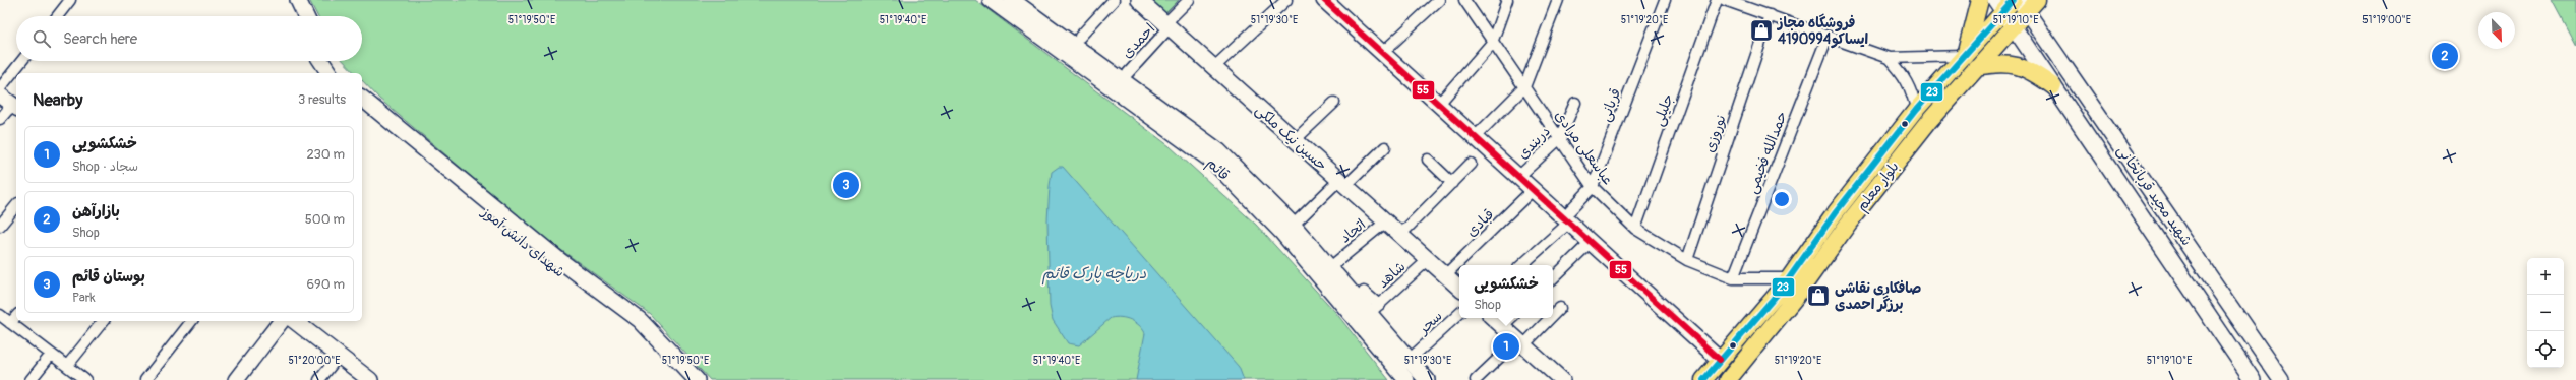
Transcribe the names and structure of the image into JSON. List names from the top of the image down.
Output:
{
  "streets": {
    "main road": [
      "حسین نیک ملکی",
      "قائم",
      "بلوار معلم",
      "شهید مجید قربانخانی",
      "شهدای دانش آموز"
    ],
    "street": [
      "احمدی",
      "قربانی",
      "جلیلی",
      "نوروزی",
      "دربندی",
      "عباسعلی مرادی",
      "حمدالله فخیمی",
      "قبادی",
      "اتحاد",
      "شاهد",
      "سحر"
    ]
  },
  "crossings": [
    ["احمدی", "حسین نیک ملکی"],
    ["قربانی", "عباسعلی مرادی"],
    ["جلیلی", "عباسعلی مرادی"],
    ["نوروزی", "عباسعلی مرادی"],
    ["حسین نیک ملکی", "قبادی"],
    ["حسین نیک ملکی", "اتحاد"],
    ["حسین نیک ملکی", "شاهد"],
    ["دربندی", "عباسعلی مرادی"],
    ["عباسعلی مرادی", "حمدالله فخیمی"],
    ["عباسعلی مرادی", "بلوار معلم"],
    ["بلوار معلم", "شهید مجید قربانخانی"]
  ],
  "water": ["دریاچه پارک قائم"],
  "places": {
    "shop": ["فروشگاه مجاز ایساکو4190994", "صافکاری نقاشی برزگر احمدی"]
  },
  "lines": ["transit line 23", "transit line 55"],
  "north": "bottom right",
  "page": {
    "search": "Search here",
    "pins": ["2", "3", "1"],
    "heading": ["Nearby", "3 results"],
    "list": [
      {
        "mark": "1",
        "name": "خشکشویی",
        "note": "Shop · سجاد",
        "value": "230 m"
      },
      {
        "mark": "2",
        "name": "بازارآهن",
        "note": "Shop",
        "value": "500 m"
      },
      {
        "mark": "3",
        "name": "بوستان قائم",
        "note": "Park",
        "value": "690 m"
      }
    ],
    "map_buttons": ["+", "−"],
    "popup": ["خشکشویی", "Shop"]
  },
  "coordinates": [
    "51°19'40\"E",
    "51°19'50\"E",
    "51°19'30\"E",
    "51°19'20\"E",
    "51°19'10\"E",
    "51°19'00\"E",
    "51°20'00\"E"
  ]
}
